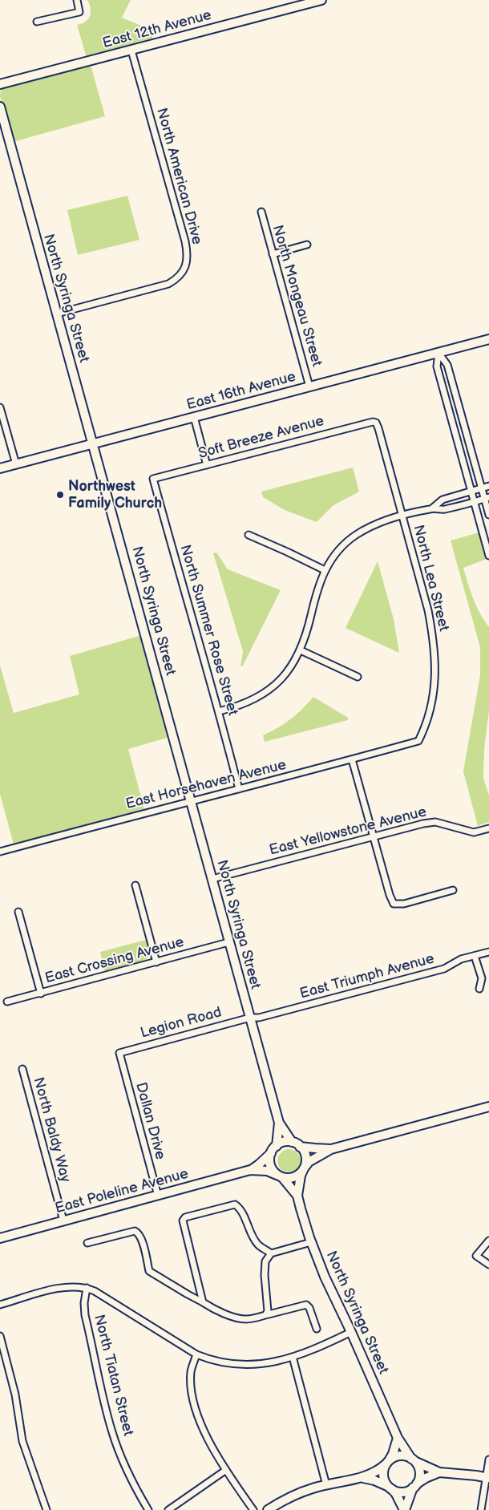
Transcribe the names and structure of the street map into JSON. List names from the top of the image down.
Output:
{
  "streets": {
    "street": [
      "East 12th Avenue",
      "North American Drive",
      "North Mongeau Street",
      "North Syringa Street",
      "East 16th Avenue",
      "Soft Breeze Avenue",
      "North Lea Street",
      "North Summer Rose Street",
      "East Horsehaven Avenue",
      "East Yellowstone Avenue",
      "East Crossing Avenue",
      "East Triumph Avenue",
      "Legion Road",
      "Dallan Drive",
      "North Baldy Way",
      "East Poleline Avenue",
      "North Tiatan Street"
    ]
  },
  "crossings": [
    ["East 12th Avenue", "North American Drive"],
    ["North American Drive", "North Syringa Street"],
    ["North Mongeau Street", "East 16th Avenue"],
    ["North Syringa Street", "East 16th Avenue"],
    ["North Syringa Street", "East Horsehaven Avenue"],
    ["North Syringa Street", "East Yellowstone Avenue"],
    ["North Syringa Street", "East Crossing Avenue"],
    ["North Syringa Street", "East Triumph Avenue"],
    ["North Syringa Street", "Legion Road"],
    ["North Syringa Street", "East Poleline Avenue"],
    ["Soft Breeze Avenue", "North Lea Street"],
    ["Soft Breeze Avenue", "North Summer Rose Street"],
    ["North Lea Street", "East Horsehaven Avenue"],
    ["North Summer Rose Street", "East Horsehaven Avenue"],
    ["East Triumph Avenue", "Legion Road"],
    ["Legion Road", "Dallan Drive"],
    ["Dallan Drive", "East Poleline Avenue"],
    ["North Baldy Way", "East Poleline Avenue"]
  ],
  "places": ["Northwest Family Church"]
}
